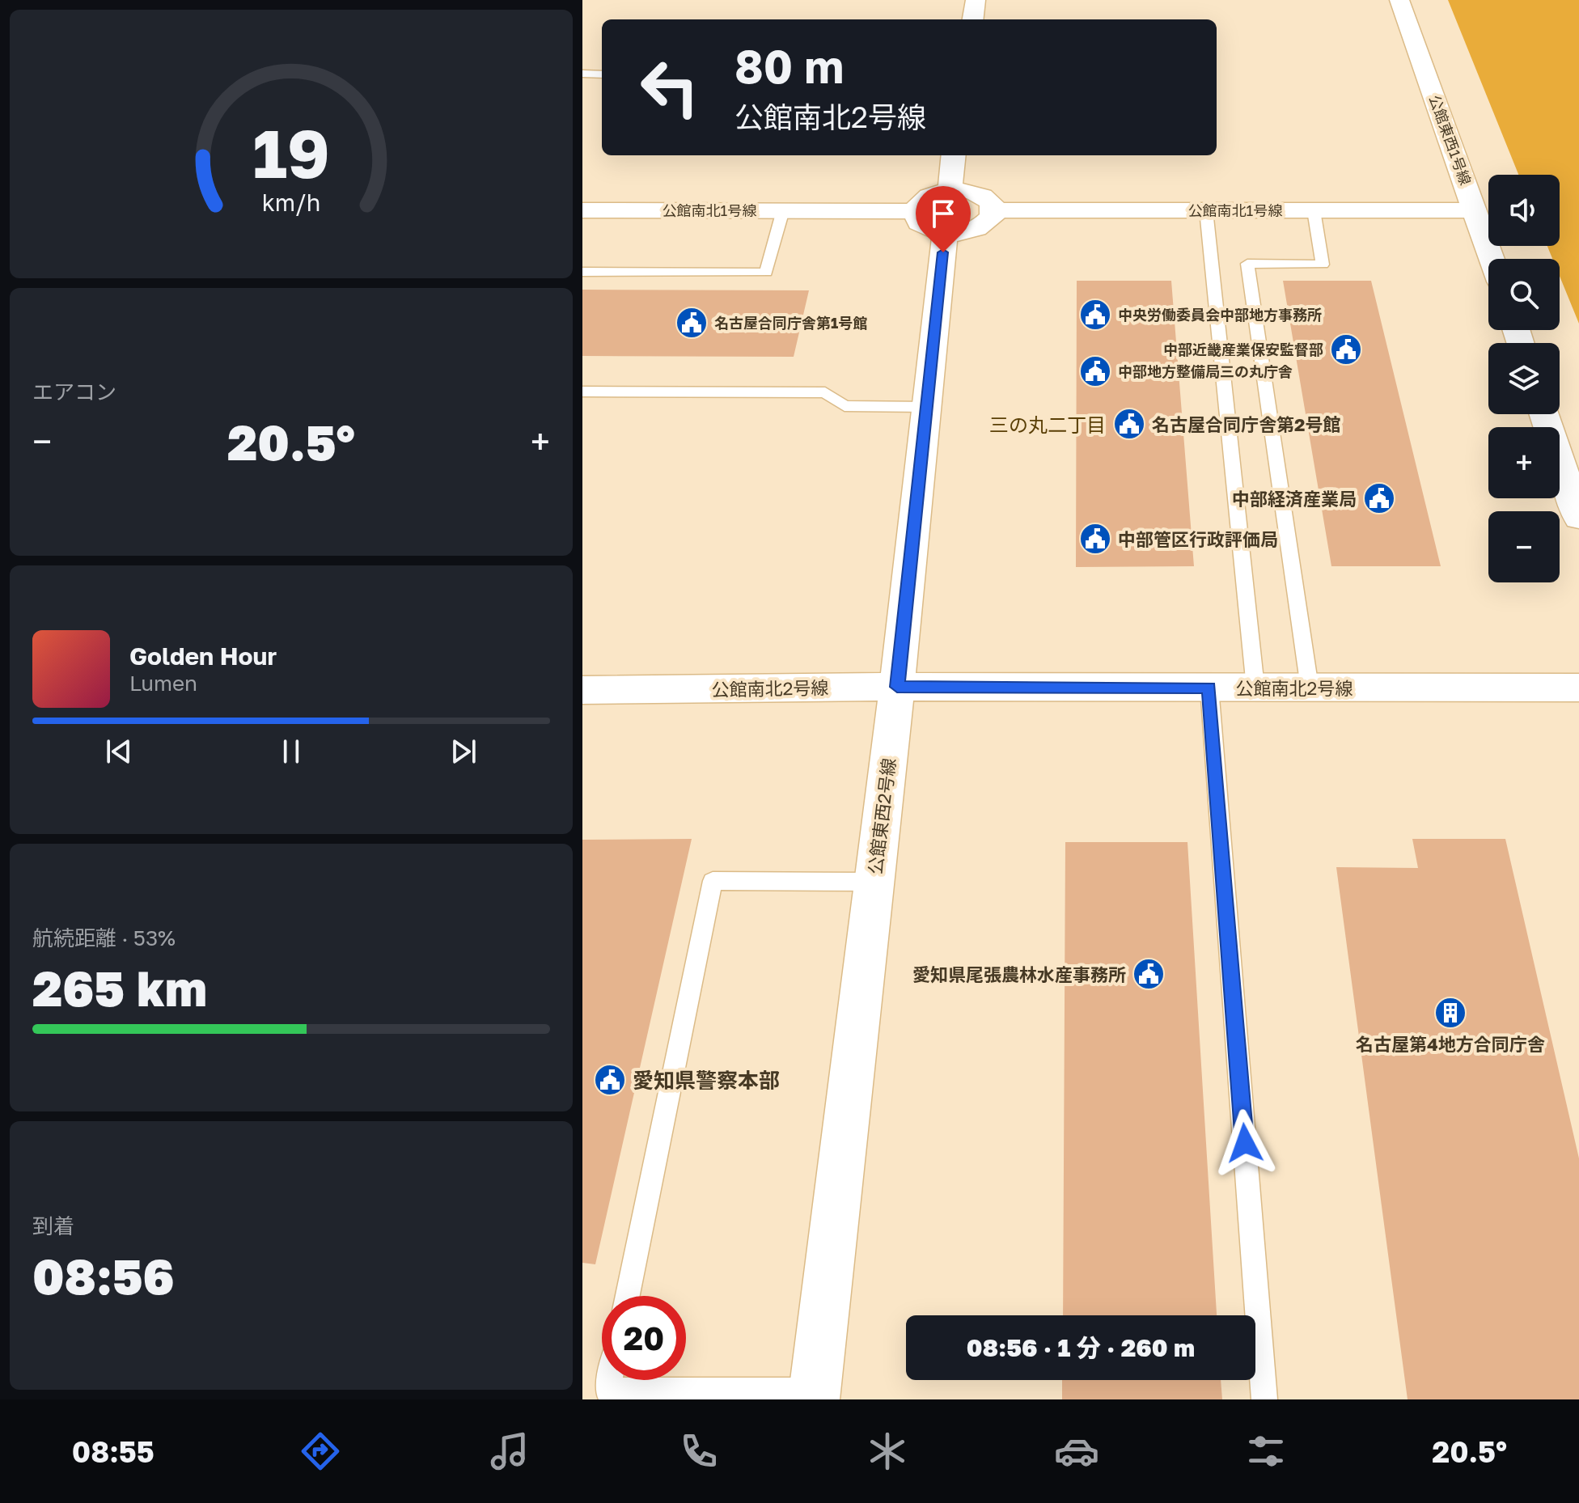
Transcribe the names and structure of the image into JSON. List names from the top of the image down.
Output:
{
  "streets": {
    "street": [
      "公館東西1号線",
      "公館南北1号線",
      "公館南北2号線",
      "公館東西2号線"
    ]
  },
  "crossings": [
    ["公館東西1号線", "公館南北1号線"],
    ["公館南北2号線", "公館東西2号線"]
  ],
  "districts": ["三の丸二丁目"],
  "places": {
    "public building": [
      "中央労働委員会中部地方事務所",
      "名古屋合同庁舎第1号館",
      "中部近畿産業保安監督部",
      "中部地方整備局三の丸庁舎",
      "名古屋合同庁舎第2号館",
      "中部経済産業局",
      "中部管区行政評価局",
      "愛知県尾張農林水産事務所",
      "愛知県警察本部"
    ],
    "building": ["名古屋第4地方合同庁舎"]
  },
  "page": {
    "turn": ["80 m", "公館南北2号線"],
    "map_buttons": ["+", "−"],
    "tile": [
      "エアコン",
      ["航続距離 · 53%", "265 km"],
      ["到着", "08:56"]
    ],
    "heat": ["−", "20.5°", "+"],
    "song": ["Golden Hour", "Lumen"],
    "limit": "20",
    "trip": "08:56 · 1 分 · 260 m",
    "tabs": ["08:55", "20.5°"],
    "gauge": ["19", "km/h"]
  }
}
